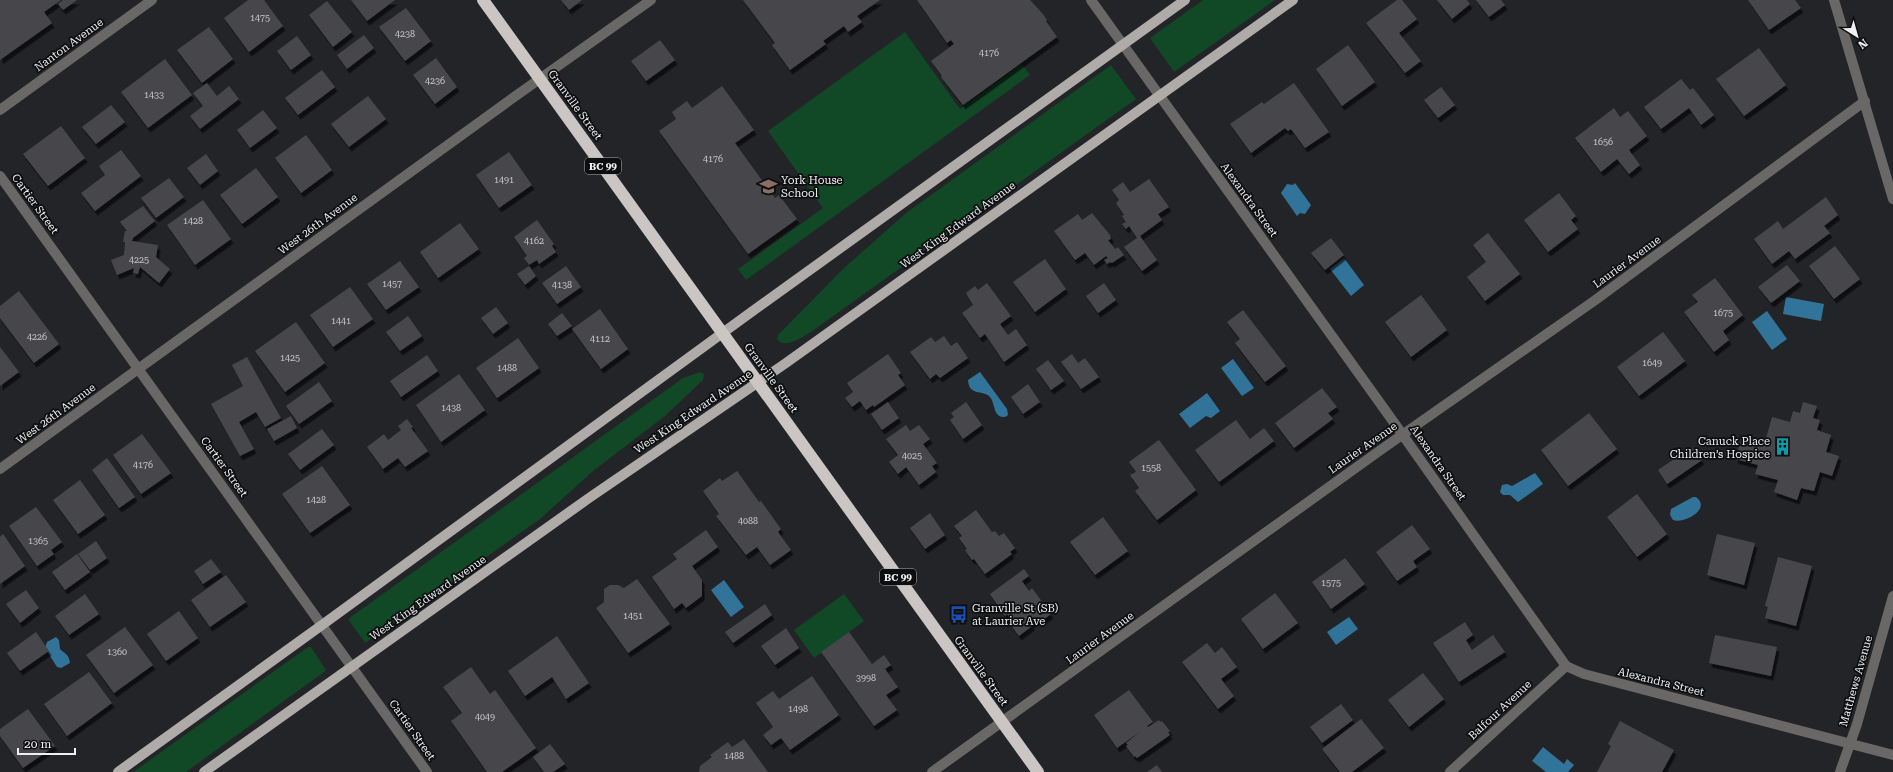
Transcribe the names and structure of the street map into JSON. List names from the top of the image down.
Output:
{
  "streets": {
    "highway": ["Granville Street", "BC 99"],
    "main road": ["West King Edward Avenue"],
    "street": [
      "Nanton Avenue",
      "Alexandra Street",
      "Cartier Street",
      "West 26th Avenue",
      "Laurier Avenue",
      "Matthews Avenue",
      "Balfour Avenue"
    ]
  },
  "crossings": [
    ["Granville Street", "West 26th Avenue"],
    ["Granville Street", "West King Edward Avenue"],
    ["Granville Street", "Laurier Avenue"],
    ["Alexandra Street", "West King Edward Avenue"],
    ["Alexandra Street", "Laurier Avenue"],
    ["Alexandra Street", "Matthews Avenue"],
    ["Alexandra Street", "Balfour Avenue"],
    ["Cartier Street", "West 26th Avenue"],
    ["Cartier Street", "West King Edward Avenue"]
  ],
  "places": {
    "school or university": ["York House School"],
    "building": ["Canuck Place Children’s Hospice"],
    "bus stop": ["Granville St (SB) at Laurier Ave"]
  },
  "house_numbers": [
    "1475",
    "4238",
    "4176",
    "4236",
    "1433",
    "1656",
    "4176",
    "1491",
    "1428",
    "4162",
    "4225",
    "1457",
    "4138",
    "1675",
    "1441",
    "4226",
    "4112",
    "1425",
    "1649",
    "1488",
    "1438",
    "4025",
    "4176",
    "1558",
    "1428",
    "4088",
    "1365",
    "1575",
    "1451",
    "1360",
    "3998",
    "1498",
    "4049",
    "1488"
  ],
  "scale_bar": "20 m",
  "north": "bottom right"
}
